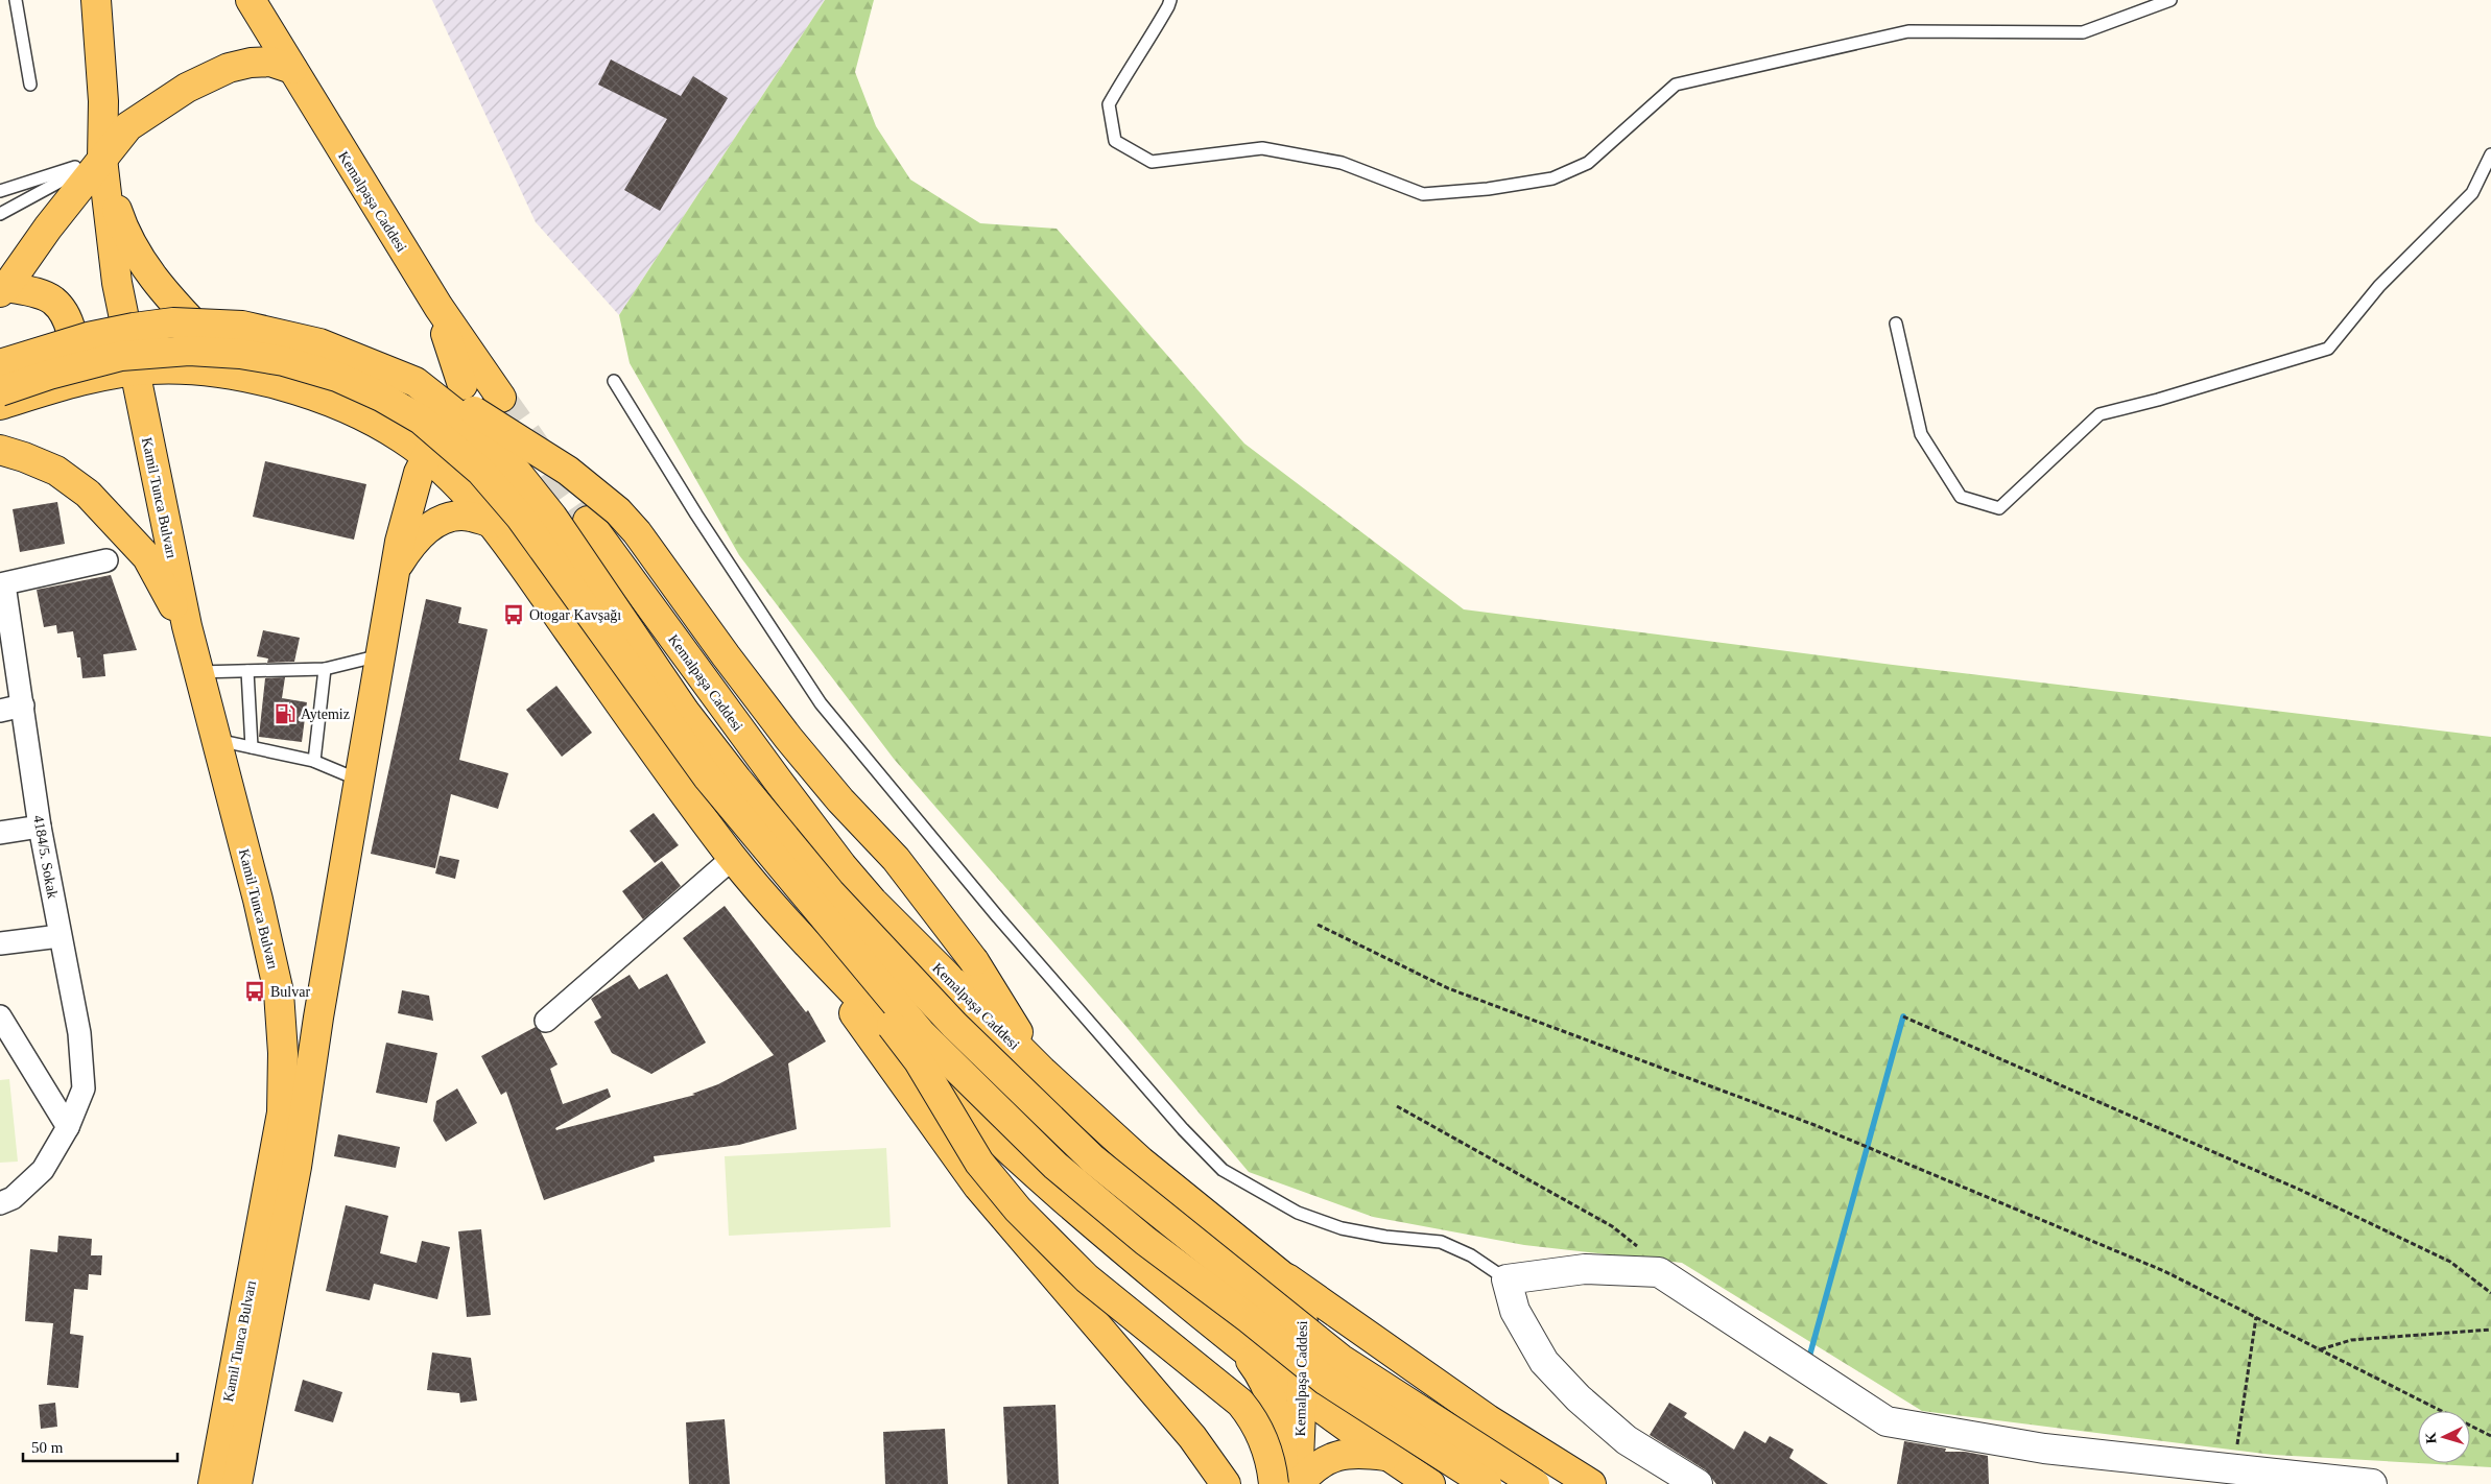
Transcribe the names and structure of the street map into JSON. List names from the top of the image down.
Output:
{
  "streets": {
    "main road": ["Kemalpaşa Caddesi", "Kamil Tunca Bulvarı"],
    "street": ["4184/5. Sokak"]
  },
  "places": {
    "bus stop": ["Otogar Kavşağı", "Bulvar"],
    "fuel station": ["Aytemiz"]
  },
  "scale_bar": "50 m",
  "north": "left"
}
